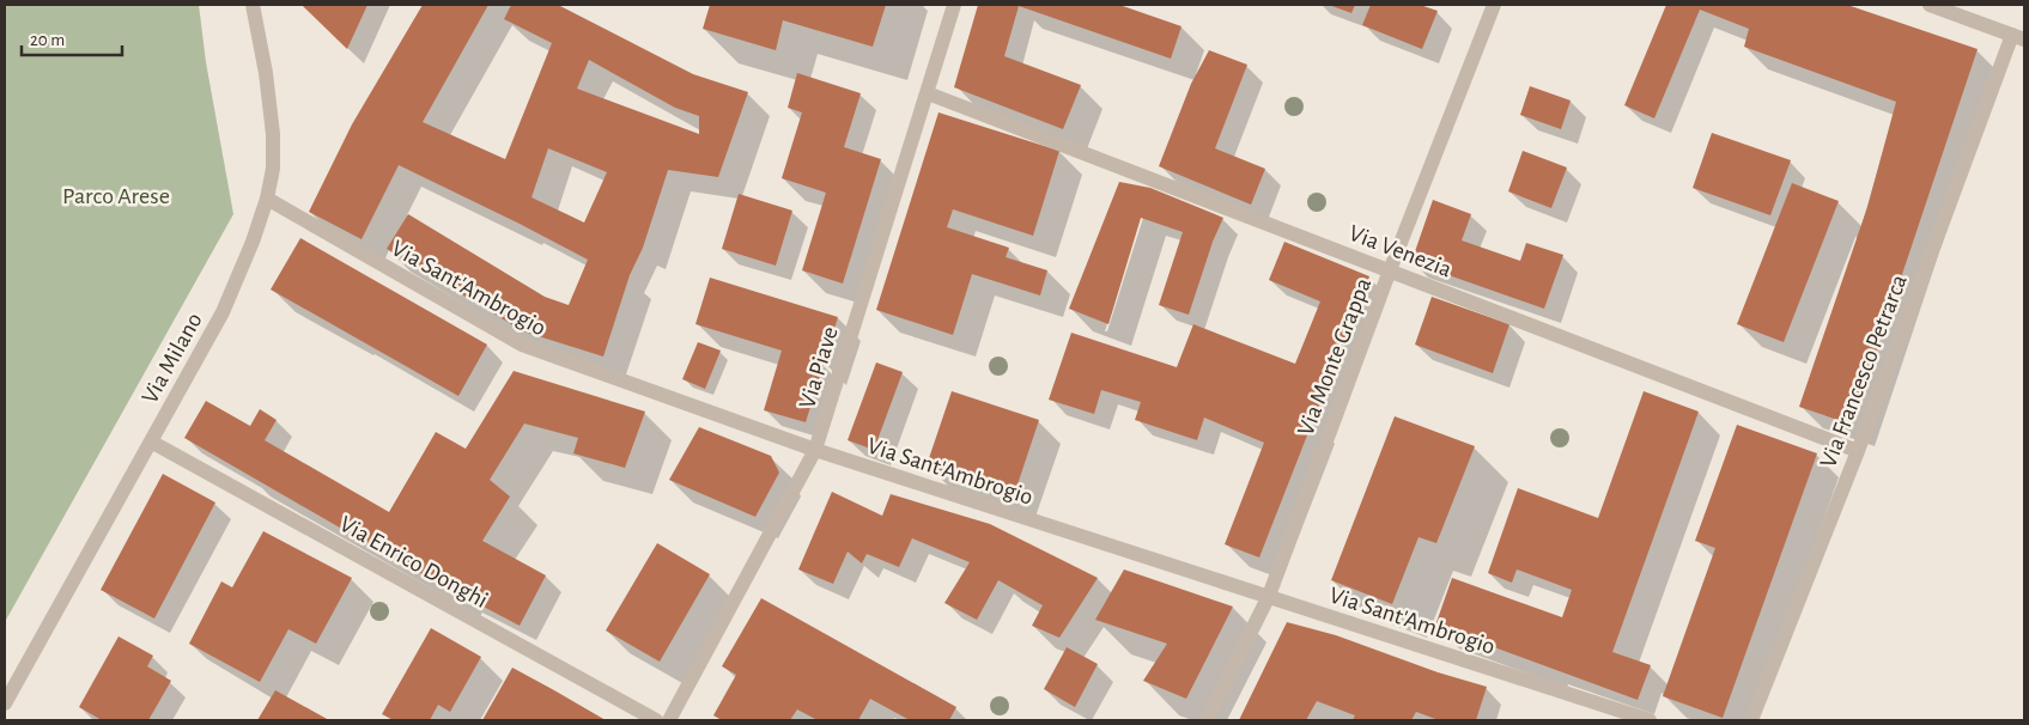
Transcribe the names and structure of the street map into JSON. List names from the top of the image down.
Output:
{
  "streets": {
    "street": [
      "Via Venezia",
      "Via Sant'Ambrogio",
      "Via Monte Grappa",
      "Via Milano",
      "Via Piave",
      "Via Francesco Petrarca",
      "Via Enrico Donghi"
    ]
  },
  "crossings": [
    ["Via Venezia", "Via Monte Grappa"],
    ["Via Venezia", "Via Piave"],
    ["Via Venezia", "Via Francesco Petrarca"],
    ["Via Sant'Ambrogio", "Via Monte Grappa"],
    ["Via Sant'Ambrogio", "Via Milano"],
    ["Via Sant'Ambrogio", "Via Piave"],
    ["Via Milano", "Via Enrico Donghi"]
  ],
  "parks": ["Parco Arese"],
  "scale_bar": "20 m"
}
